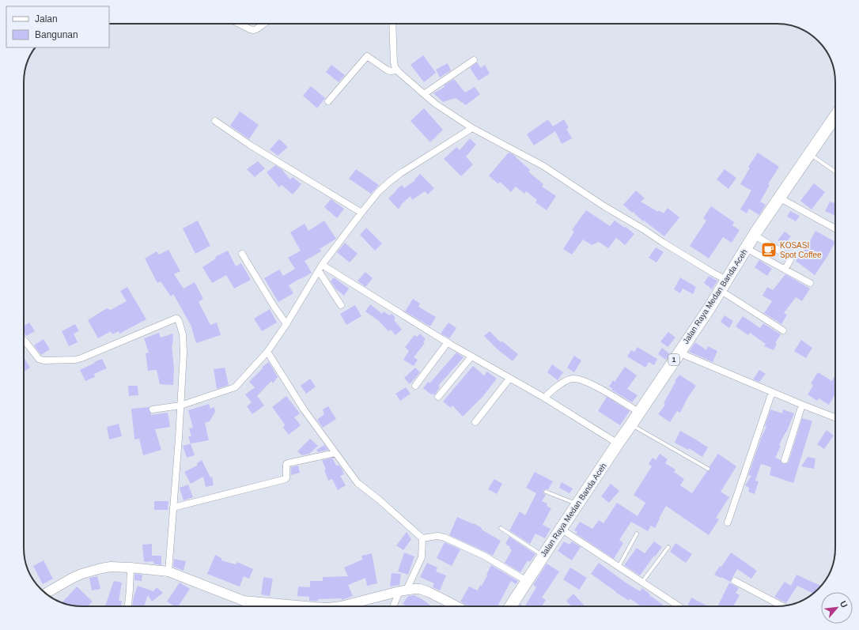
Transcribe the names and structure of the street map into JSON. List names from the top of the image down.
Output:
{
  "streets": {
    "highway": ["Jalan Raya Medan Banda Aceh", "1"]
  },
  "places": {
    "cafe": ["KOSASI Spot Coffee"]
  },
  "legend": ["Jalan", "Bangunan"],
  "north": "top right"
}
